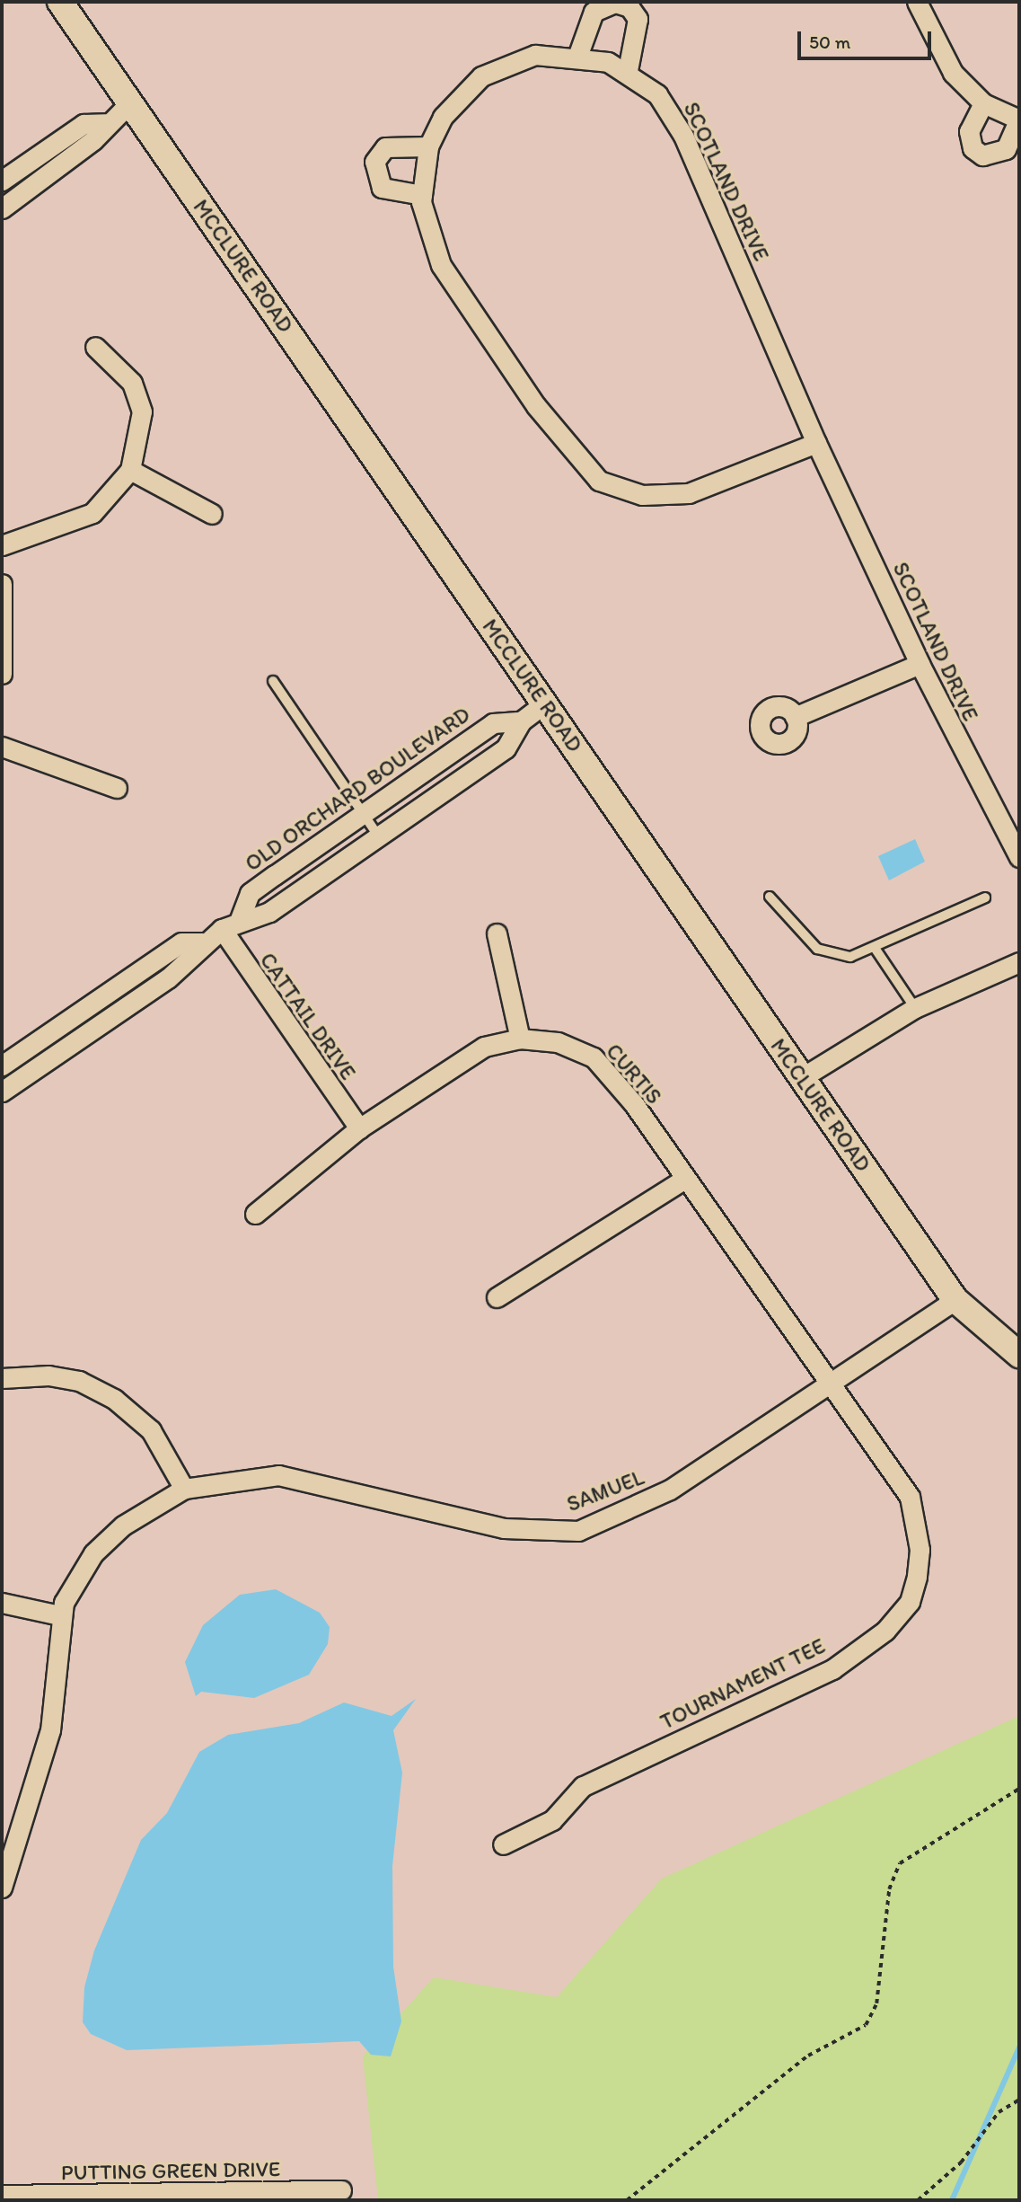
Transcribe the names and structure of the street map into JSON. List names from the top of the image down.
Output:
{
  "streets": {
    "street": [
      "SCOTLAND DRIVE",
      "MCCLURE ROAD",
      "OLD ORCHARD BOULEVARD",
      "CATTAIL DRIVE",
      "CURTIS",
      "SAMUEL",
      "TOURNAMENT TEE",
      "PUTTING GREEN DRIVE"
    ]
  },
  "crossings": [
    ["MCCLURE ROAD", "OLD ORCHARD BOULEVARD"],
    ["MCCLURE ROAD", "SAMUEL"],
    ["OLD ORCHARD BOULEVARD", "CATTAIL DRIVE"],
    ["CATTAIL DRIVE", "CURTIS"],
    ["CURTIS", "SAMUEL"],
    ["CURTIS", "TOURNAMENT TEE"],
    ["SAMUEL", "TOURNAMENT TEE"]
  ],
  "scale_bar": "50 m"
}
